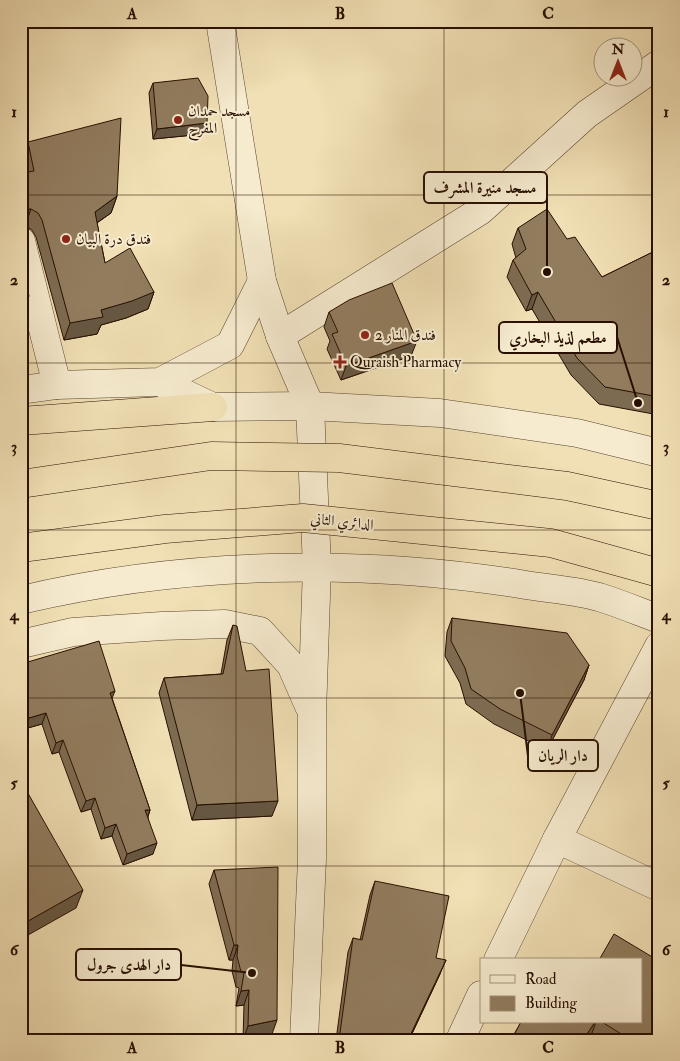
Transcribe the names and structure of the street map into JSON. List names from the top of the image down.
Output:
{
  "streets": {
    "highway": ["الدائري الثاني"]
  },
  "places": {
    "other": [
      "مسجد حمدان المفرح",
      "فندق درة البيان",
      "مسجد منيرة المشرف",
      "فندق المنار 2",
      "مطعم لذيذ البخاري",
      "دار الريان",
      "دار الهدى جرول"
    ],
    "health": ["Quraish Pharmacy"]
  },
  "legend": ["Road", "Building"],
  "north": "top",
  "grid": {
    "columns": ["A", "B", "C"],
    "rows": [
      "1",
      "2",
      "3",
      "4",
      "5",
      "6"
    ]
  }
}
